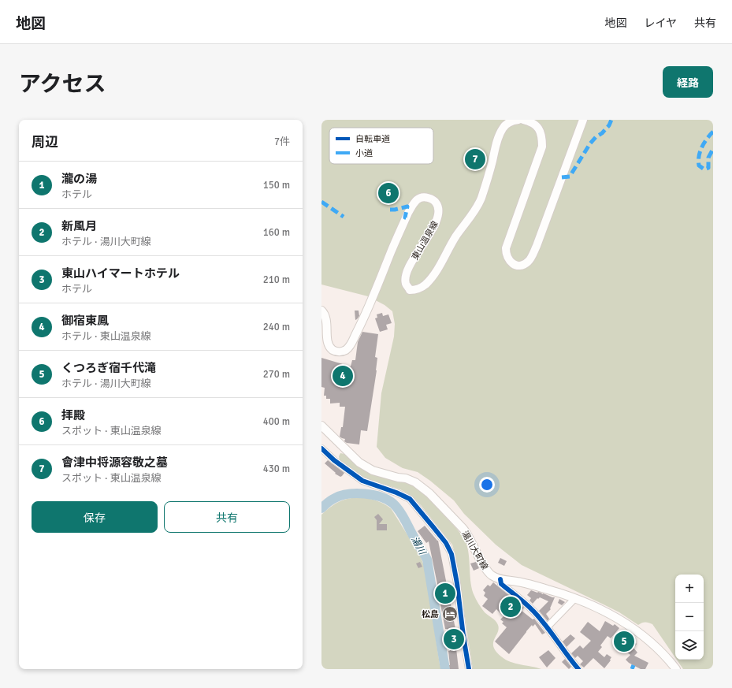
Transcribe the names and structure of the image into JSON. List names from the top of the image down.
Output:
{
  "streets": {
    "main road": ["東山温泉線", "湯川大町線"]
  },
  "water": ["湯川"],
  "places": {
    "hotel": ["松島"]
  },
  "legend": ["自転車道", "小道"],
  "page": {
    "header": "地図",
    "nav": ["地図", "レイヤ", "共有"],
    "title": "アクセス",
    "buttons": [
      "経路",
      ["保存", "共有"]
    ],
    "heading": ["周辺", "7件"],
    "pins": [
      "7",
      "6",
      "4",
      "1",
      "2",
      "3",
      "5"
    ],
    "list": [
      {
        "mark": "1",
        "name": "瀧の湯",
        "note": "ホテル",
        "value": "150 m"
      },
      {
        "mark": "2",
        "name": "新風月",
        "note": "ホテル · 湯川大町線",
        "value": "160 m"
      },
      {
        "mark": "3",
        "name": "東山ハイマートホテル",
        "note": "ホテル",
        "value": "210 m"
      },
      {
        "mark": "4",
        "name": "御宿東鳳",
        "note": "ホテル · 東山温泉線",
        "value": "240 m"
      },
      {
        "mark": "5",
        "name": "くつろぎ宿千代滝",
        "note": "ホテル · 湯川大町線",
        "value": "270 m"
      },
      {
        "mark": "6",
        "name": "拝殿",
        "note": "スポット · 東山温泉線",
        "value": "400 m"
      },
      {
        "mark": "7",
        "name": "會津中将源容敬之墓",
        "note": "スポット · 東山温泉線",
        "value": "430 m"
      }
    ],
    "map_buttons": ["+", "−"]
  }
}
